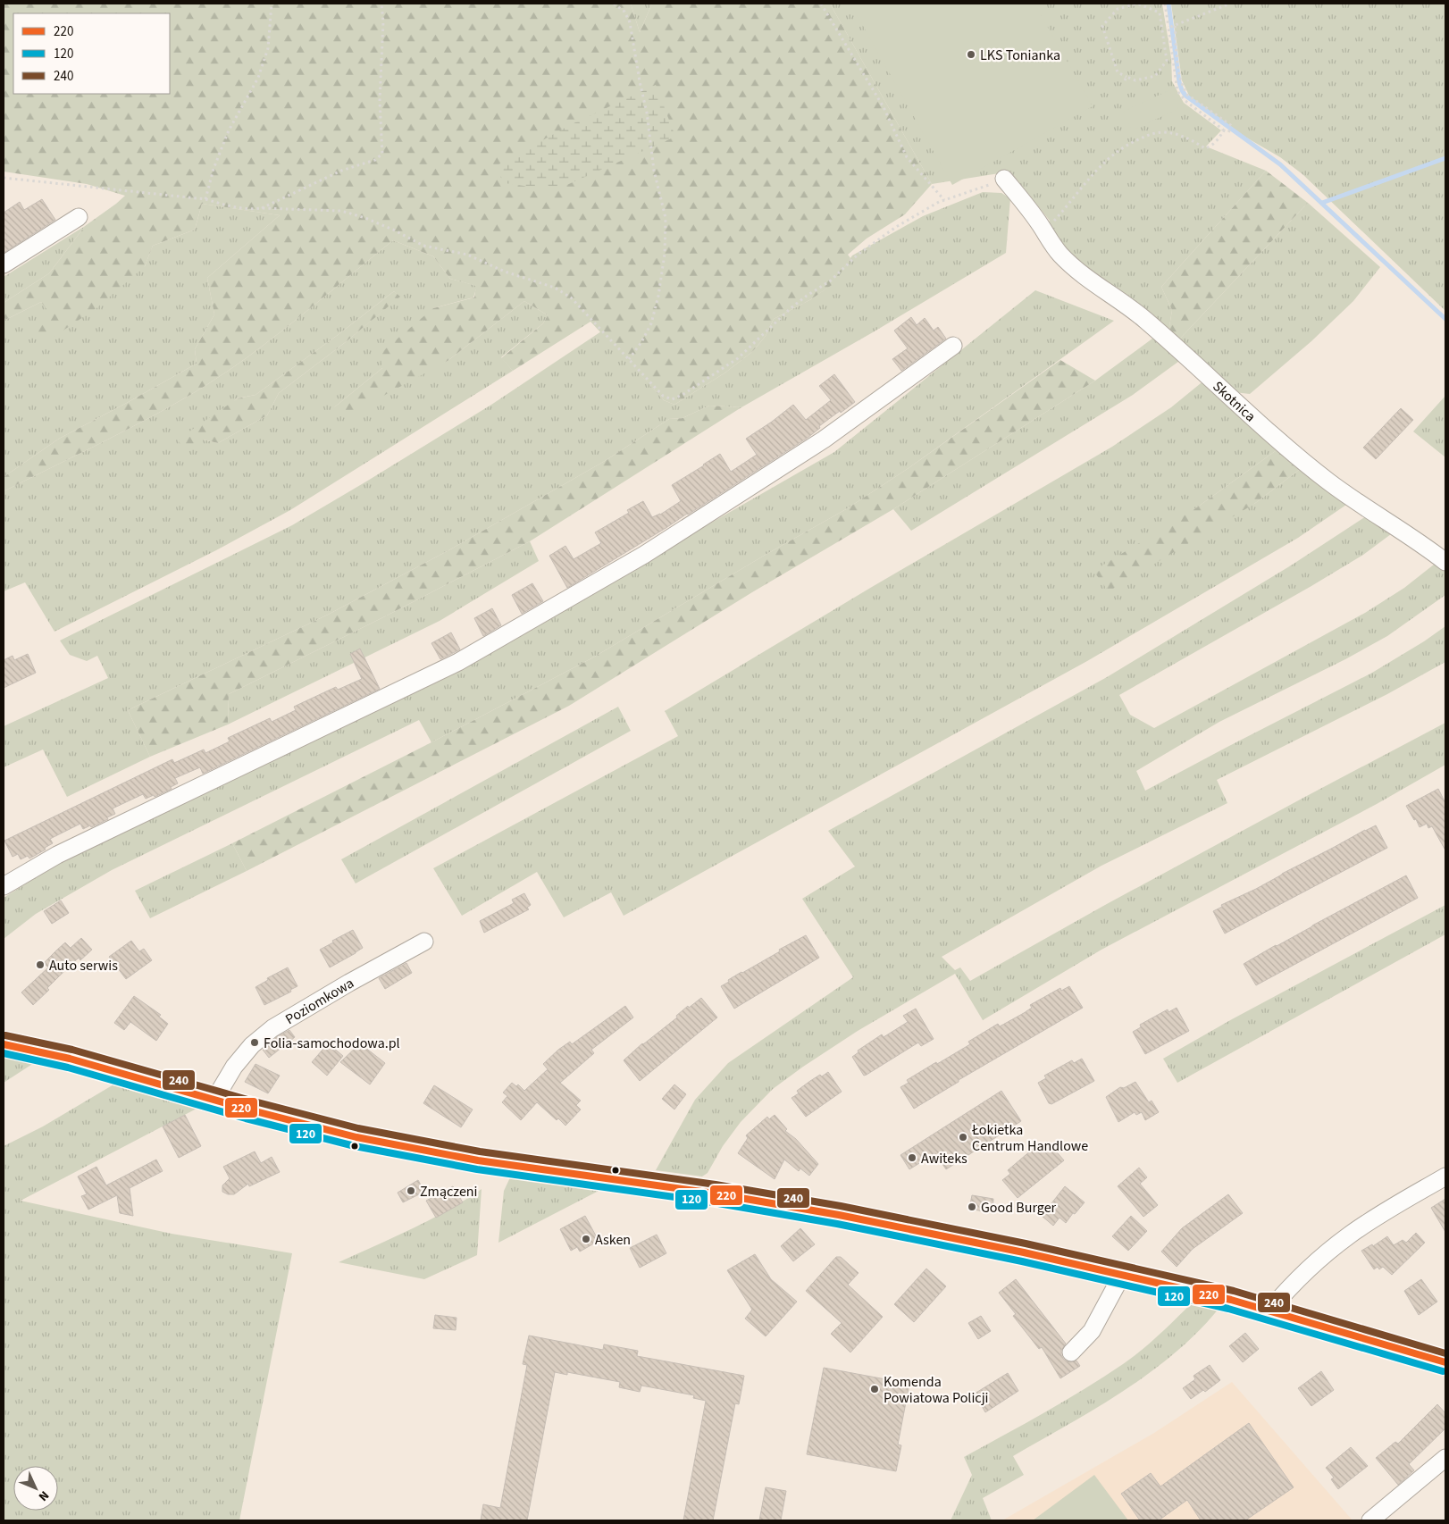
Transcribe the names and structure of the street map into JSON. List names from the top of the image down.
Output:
{
  "streets": {
    "street": ["Skotnica", "Poziomkowa"]
  },
  "places": [
    "LKS Tonianka",
    "Auto serwis",
    "Folia-samochodowa.pl",
    "Łokietka Centrum Handlowe",
    "Awiteks",
    "Zmączeni",
    "Good Burger",
    "Asken",
    "Komenda Powiatowa Policji"
  ],
  "lines": ["transit line 240", "transit line 220", "transit line 120"],
  "legend": ["220", "120", "240"],
  "north": "bottom right"
}
